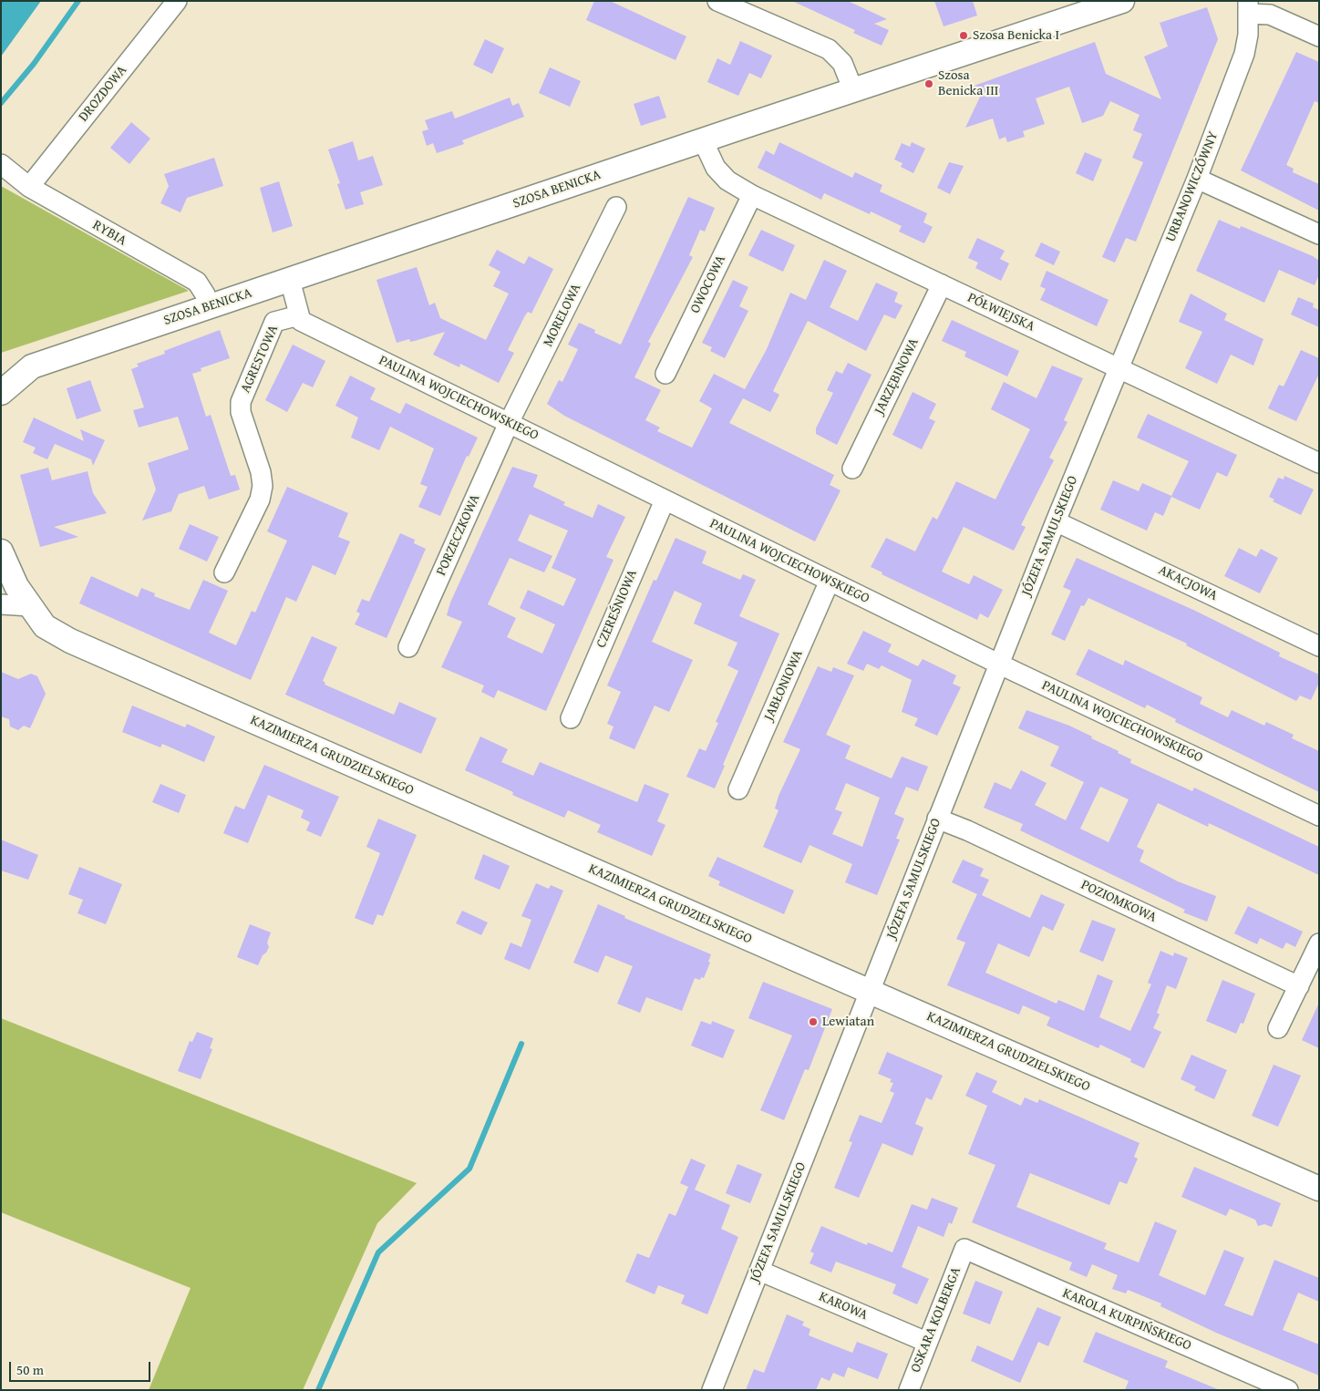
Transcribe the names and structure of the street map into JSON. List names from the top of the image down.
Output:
{
  "streets": {
    "street": [
      "DROZDOWA",
      "URBANOWICZÓWNY",
      "SZOSA BENICKA",
      "RYBIA",
      "OWOCOWA",
      "PÓŁWIEJSKA",
      "MORELOWA",
      "AGRESTOWA",
      "JARZĘBINOWA",
      "PAULINA WOJCIECHOWSKIEGO",
      "PORZECZKOWA",
      "JÓZEFA SAMULSKIEGO",
      "AKACJOWA",
      "CZEREŚNIOWA",
      "JABŁONIOWA",
      "KAZIMIERZA GRUDZIELSKIEGO",
      "POZIOMKOWA",
      "KAROWA",
      "OSKARA KOLBERGA",
      "KAROLA KURPIŃSKIEGO"
    ]
  },
  "crossings": [
    ["DROZDOWA", "RYBIA"],
    ["URBANOWICZÓWNY", "PÓŁWIEJSKA"],
    ["URBANOWICZÓWNY", "JÓZEFA SAMULSKIEGO"],
    ["SZOSA BENICKA", "RYBIA"],
    ["SZOSA BENICKA", "PÓŁWIEJSKA"],
    ["OWOCOWA", "PÓŁWIEJSKA"],
    ["PÓŁWIEJSKA", "JARZĘBINOWA"],
    ["PÓŁWIEJSKA", "JÓZEFA SAMULSKIEGO"],
    ["MORELOWA", "PAULINA WOJCIECHOWSKIEGO"],
    ["MORELOWA", "PORZECZKOWA"],
    ["AGRESTOWA", "PAULINA WOJCIECHOWSKIEGO"],
    ["PAULINA WOJCIECHOWSKIEGO", "PORZECZKOWA"],
    ["PAULINA WOJCIECHOWSKIEGO", "JÓZEFA SAMULSKIEGO"],
    ["PAULINA WOJCIECHOWSKIEGO", "CZEREŚNIOWA"],
    ["PAULINA WOJCIECHOWSKIEGO", "JABŁONIOWA"],
    ["JÓZEFA SAMULSKIEGO", "AKACJOWA"],
    ["JÓZEFA SAMULSKIEGO", "KAZIMIERZA GRUDZIELSKIEGO"],
    ["JÓZEFA SAMULSKIEGO", "POZIOMKOWA"],
    ["JÓZEFA SAMULSKIEGO", "KAROWA"],
    ["KAROWA", "OSKARA KOLBERGA"],
    ["OSKARA KOLBERGA", "KAROLA KURPIŃSKIEGO"]
  ],
  "places": ["Szosa Benicka I", "Szosa Benicka III", "Lewiatan"],
  "scale_bar": "50 m"
}
